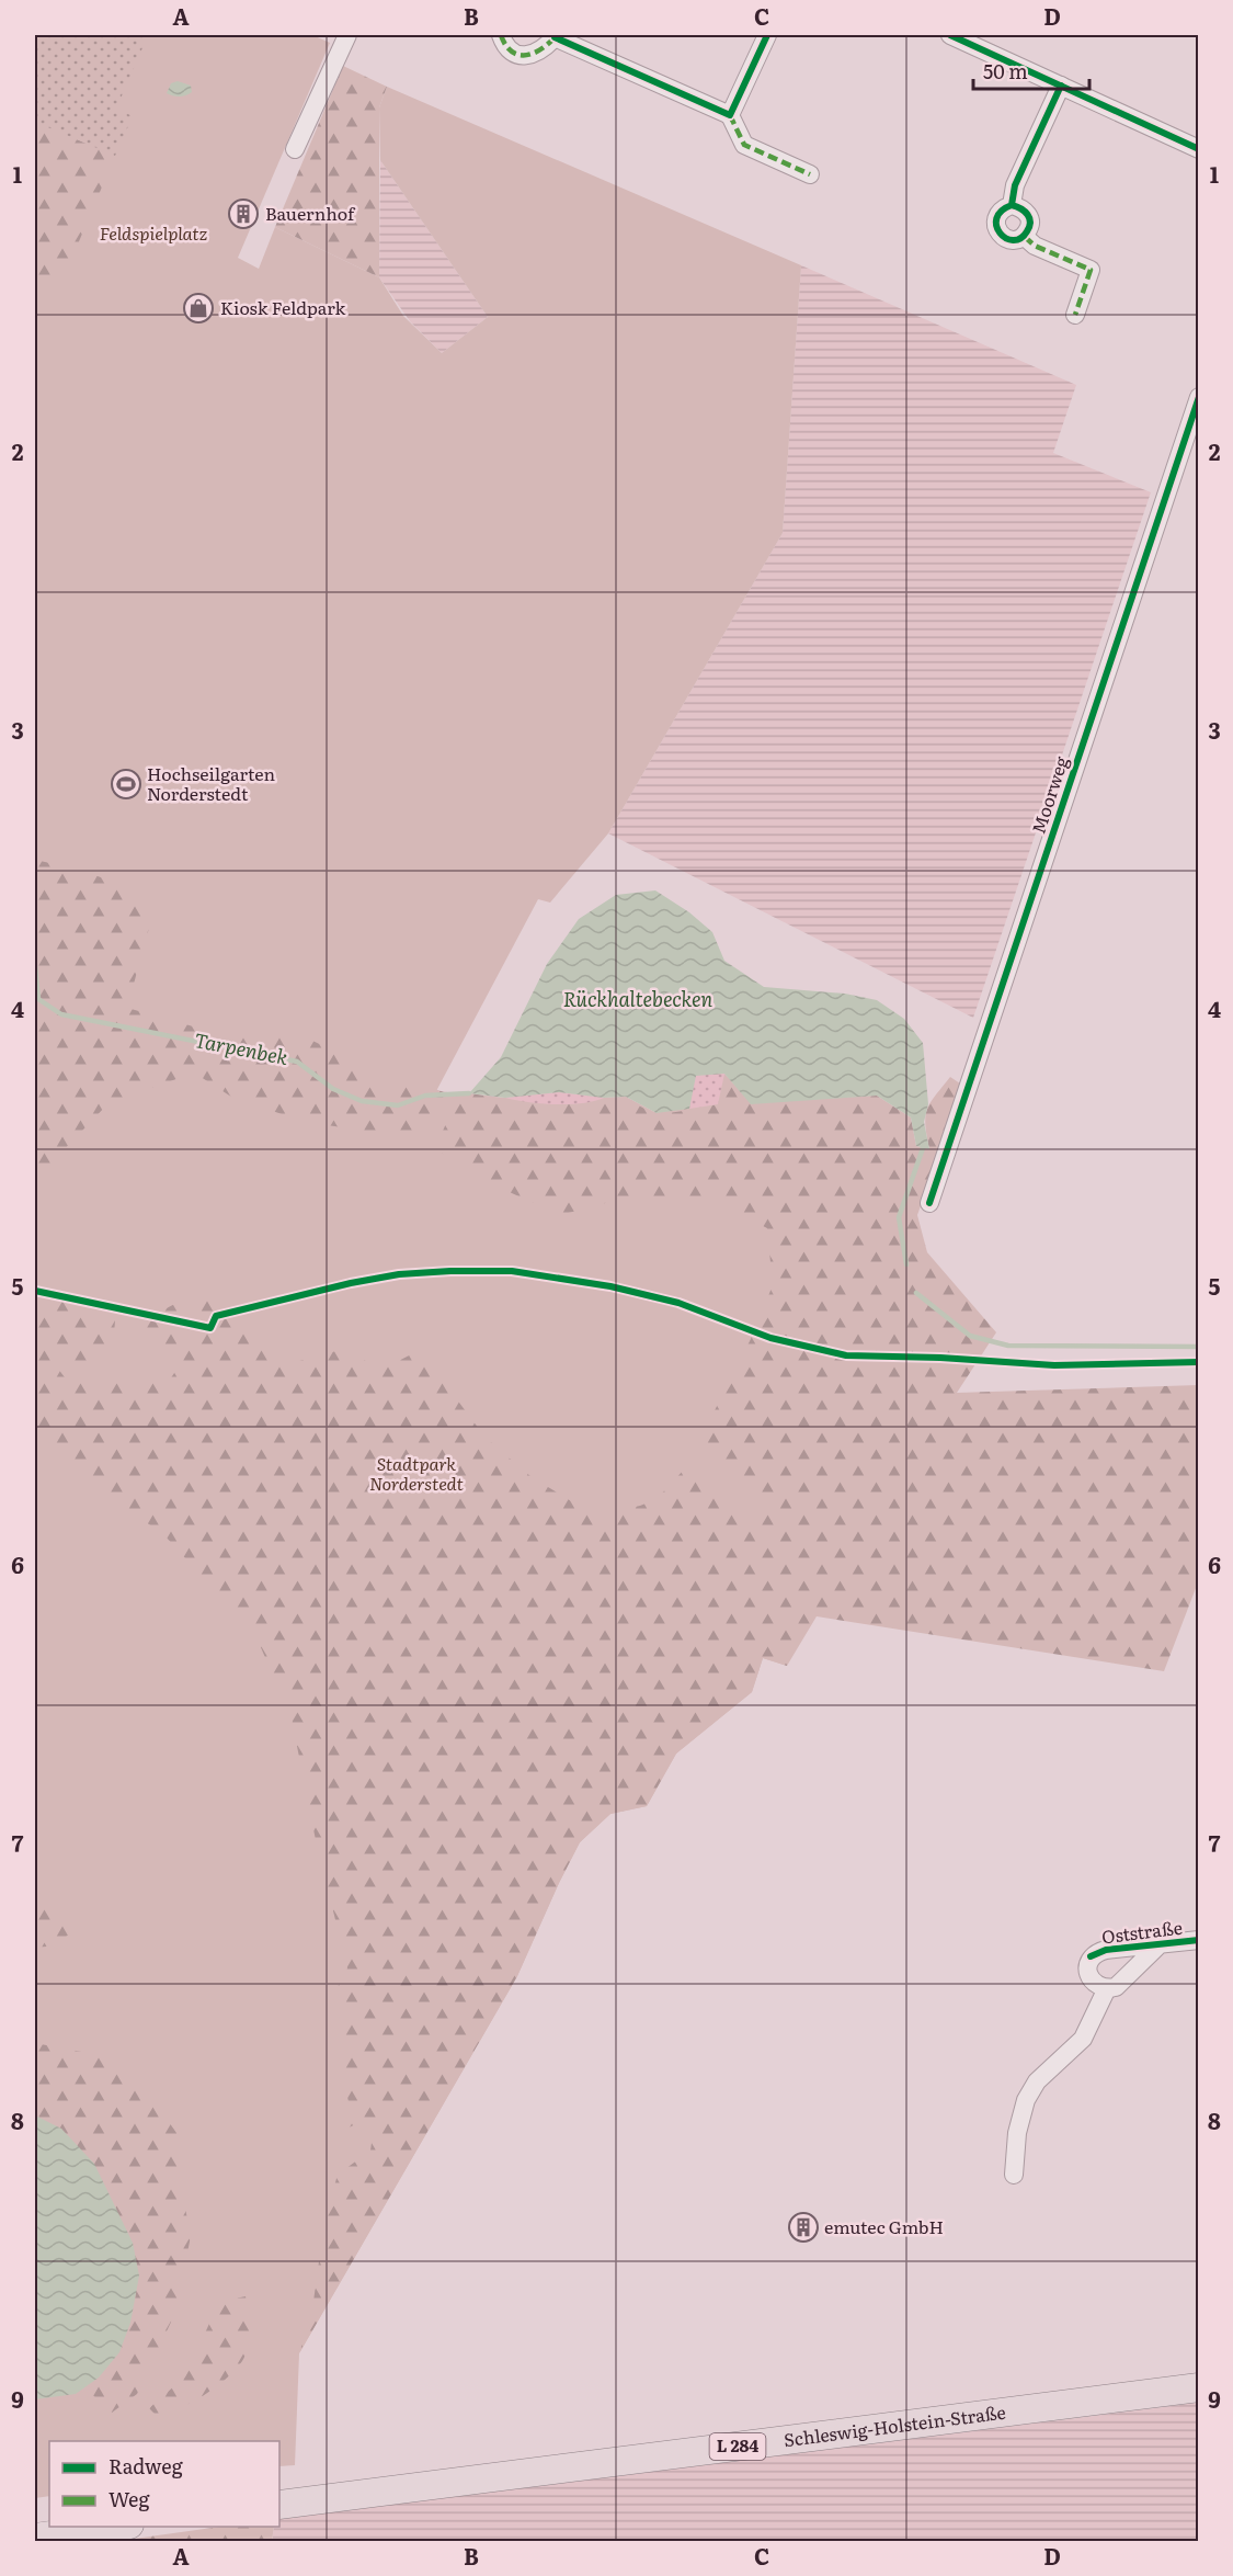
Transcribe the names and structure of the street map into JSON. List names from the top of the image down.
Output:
{
  "streets": {
    "main road": ["Schleswig-Holstein-Straße", "L 284"],
    "street": ["Moorweg", "Oststraße"]
  },
  "water": ["Rückhaltebecken", "Tarpenbek"],
  "parks": ["Feldspielplatz", "Stadtpark Norderstedt"],
  "places": {
    "building": ["Bauernhof", "emutec GmbH"],
    "shop": ["Kiosk Feldpark"],
    "sports": ["Hochseilgarten Norderstedt"]
  },
  "legend": ["Radweg", "Weg"],
  "scale_bar": "50 m",
  "grid": {
    "columns": [
      "A",
      "B",
      "C",
      "D"
    ],
    "rows": [
      "1",
      "2",
      "3",
      "4",
      "5",
      "6",
      "7",
      "8",
      "9"
    ]
  }
}
